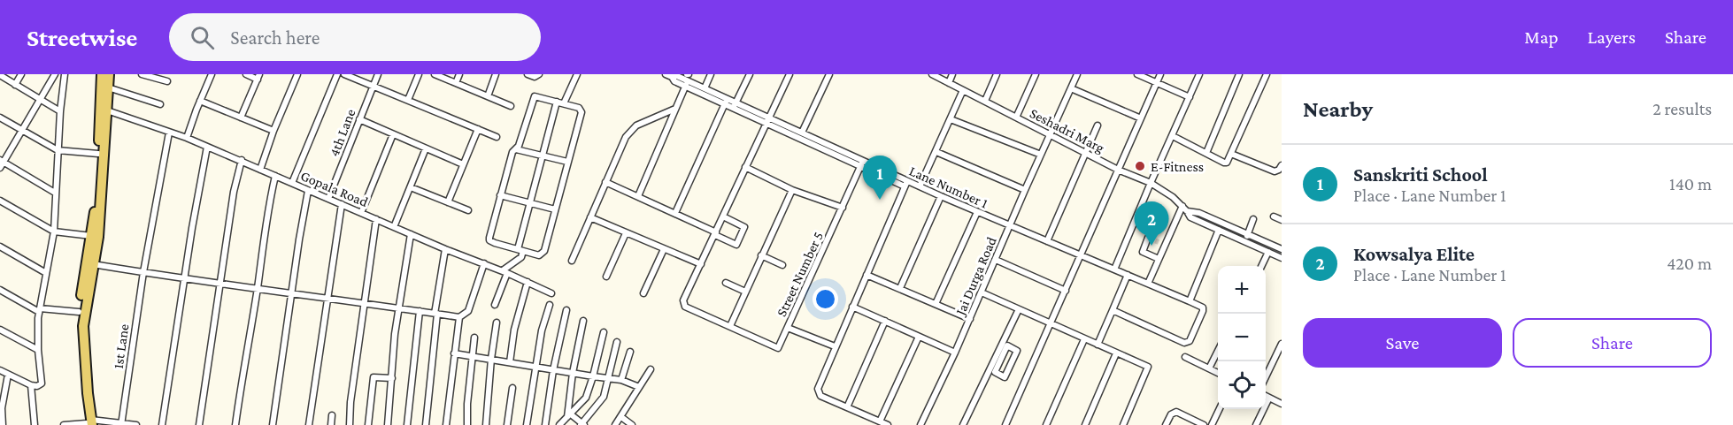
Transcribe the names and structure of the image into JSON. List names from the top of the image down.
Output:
{
  "streets": {
    "street": [
      "Seshadri Marg",
      "4th Lane",
      "Lane Number 1",
      "Gopala Road",
      "Street Number 5",
      "Jai Durga Road",
      "1st Lane"
    ]
  },
  "crossings": [
    ["Seshadri Marg", "Jai Durga Road"],
    ["4th Lane", "Gopala Road"],
    ["Lane Number 1", "Street Number 5"],
    ["Lane Number 1", "Jai Durga Road"],
    ["Gopala Road", "1st Lane"]
  ],
  "places": ["E-Fitness"],
  "page": {
    "header": "Streetwise",
    "search": "Search here",
    "nav": ["Map", "Layers", "Share"],
    "heading": ["Nearby", "2 results"],
    "list": [
      {
        "mark": "1",
        "name": "Sanskriti School",
        "note": "Place · Lane Number 1",
        "value": "140 m"
      },
      {
        "mark": "2",
        "name": "Kowsalya Elite",
        "note": "Place · Lane Number 1",
        "value": "420 m"
      }
    ],
    "pins": ["1", "2"],
    "map_buttons": ["+", "−"],
    "buttons": ["Save", "Share"]
  }
}
